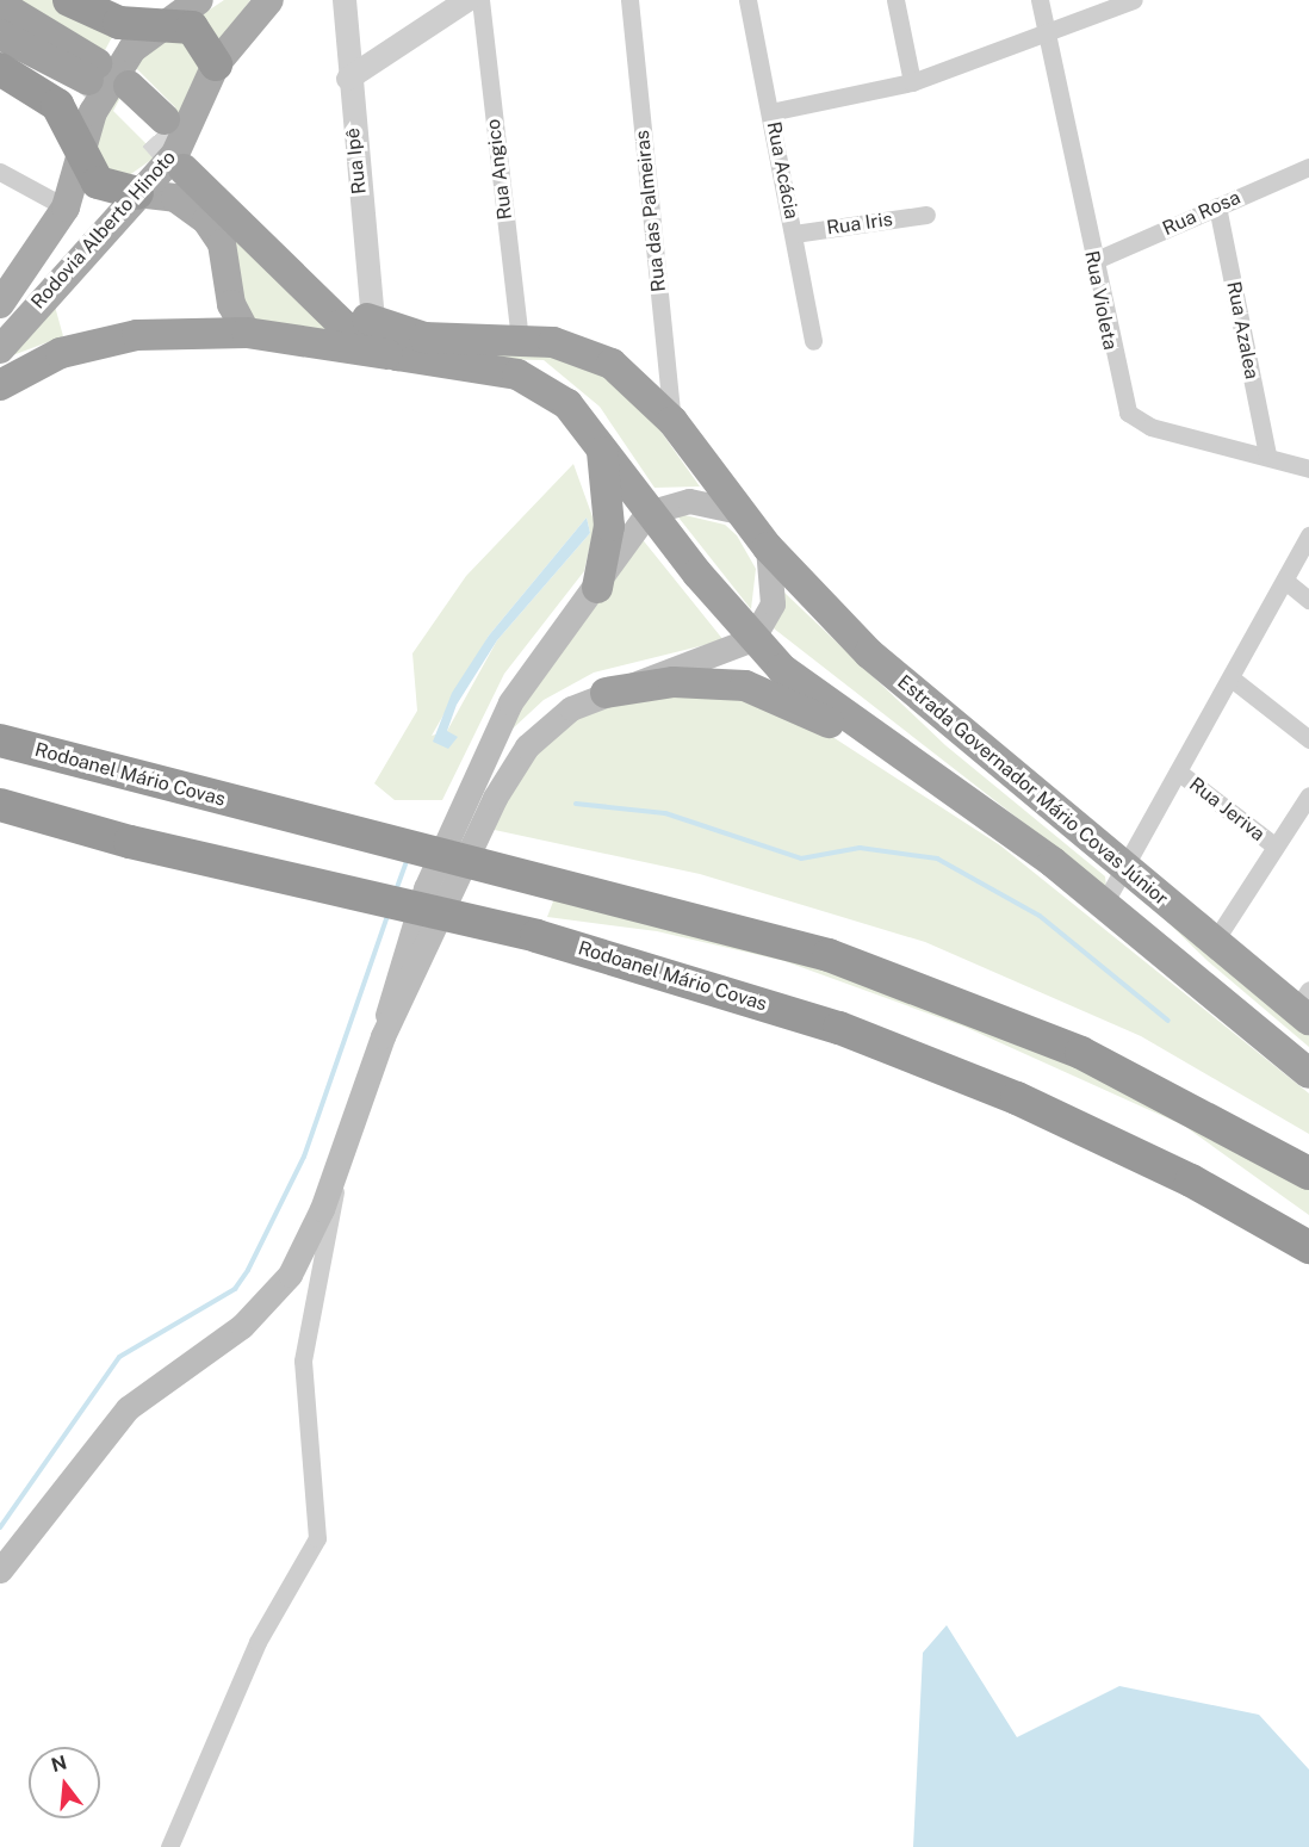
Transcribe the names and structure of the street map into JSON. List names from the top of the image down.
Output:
{
  "streets": {
    "highway": ["Rodoanel Mário Covas", "Estrada Governador Mário Covas Júnior"],
    "main road": ["Rodovia Alberto Hinoto"],
    "street": [
      "Rua Ipê",
      "Rua Angico",
      "Rua Acácia",
      "Rua das Palmeiras",
      "Rua Rosa",
      "Rua Iris",
      "Rua Violeta",
      "Rua Azalea",
      "Rua Jeriva"
    ]
  },
  "crossings": [
    ["Rua Ipê", "Estrada Governador Mário Covas Júnior"],
    ["Rua Angico", "Estrada Governador Mário Covas Júnior"],
    ["Rua Acácia", "Rua Iris"],
    ["Rua das Palmeiras", "Estrada Governador Mário Covas Júnior"],
    ["Rua Rosa", "Rua Violeta"],
    ["Rua Rosa", "Rua Azalea"],
    ["Rua Violeta", "Rua Azalea"]
  ],
  "north": "top"
}
